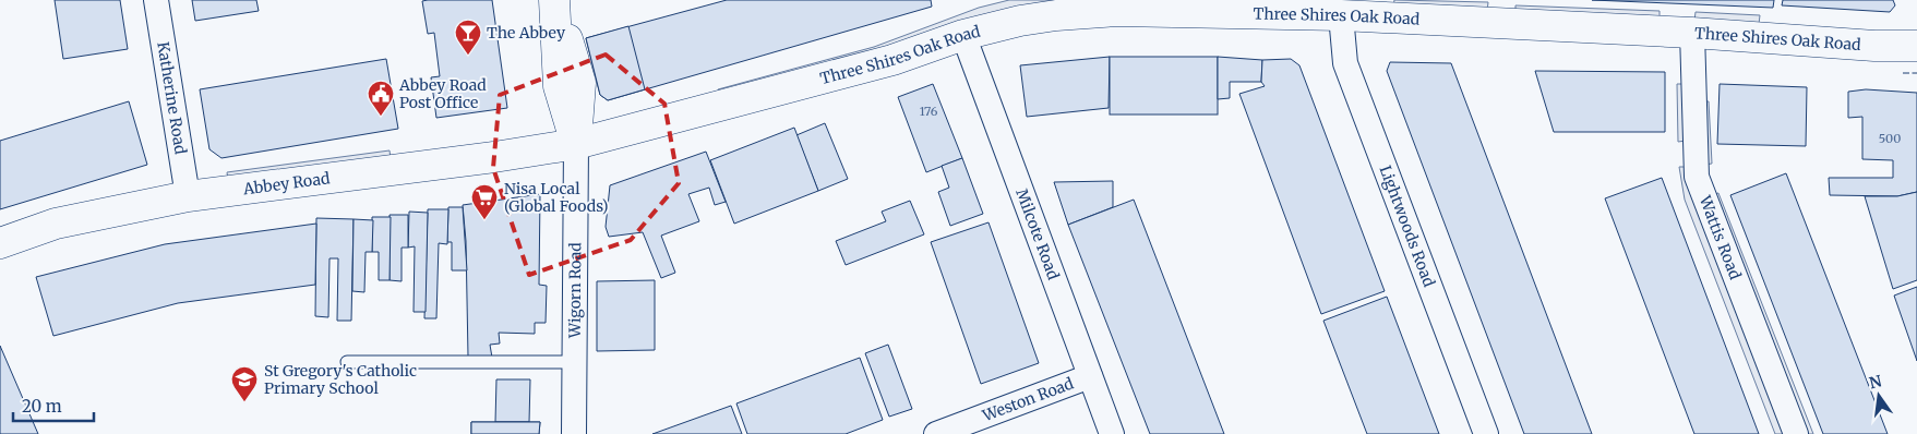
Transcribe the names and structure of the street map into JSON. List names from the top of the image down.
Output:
{
  "streets": {
    "main road": ["Three Shires Oak Road", "Abbey Road"],
    "street": [
      "Katherine Road",
      "Lightwoods Road",
      "Milcote Road",
      "Wattis Road",
      "Wigorn Road",
      "Weston Road"
    ]
  },
  "crossings": [
    ["Three Shires Oak Road", "Abbey Road"],
    ["Three Shires Oak Road", "Lightwoods Road"],
    ["Three Shires Oak Road", "Milcote Road"],
    ["Three Shires Oak Road", "Wattis Road"],
    ["Three Shires Oak Road", "Wigorn Road"],
    ["Katherine Road", "Abbey Road"],
    ["Abbey Road", "Wigorn Road"],
    ["Milcote Road", "Weston Road"]
  ],
  "places": {
    "bar": ["The Abbey"],
    "public building": ["Abbey Road Post Office"],
    "supermarket": ["Nisa Local (Global Foods)"],
    "school or university": ["St Gregory's Catholic Primary School"]
  },
  "house_numbers": ["176", "500"],
  "scale_bar": "20 m",
  "north": "top"
}
